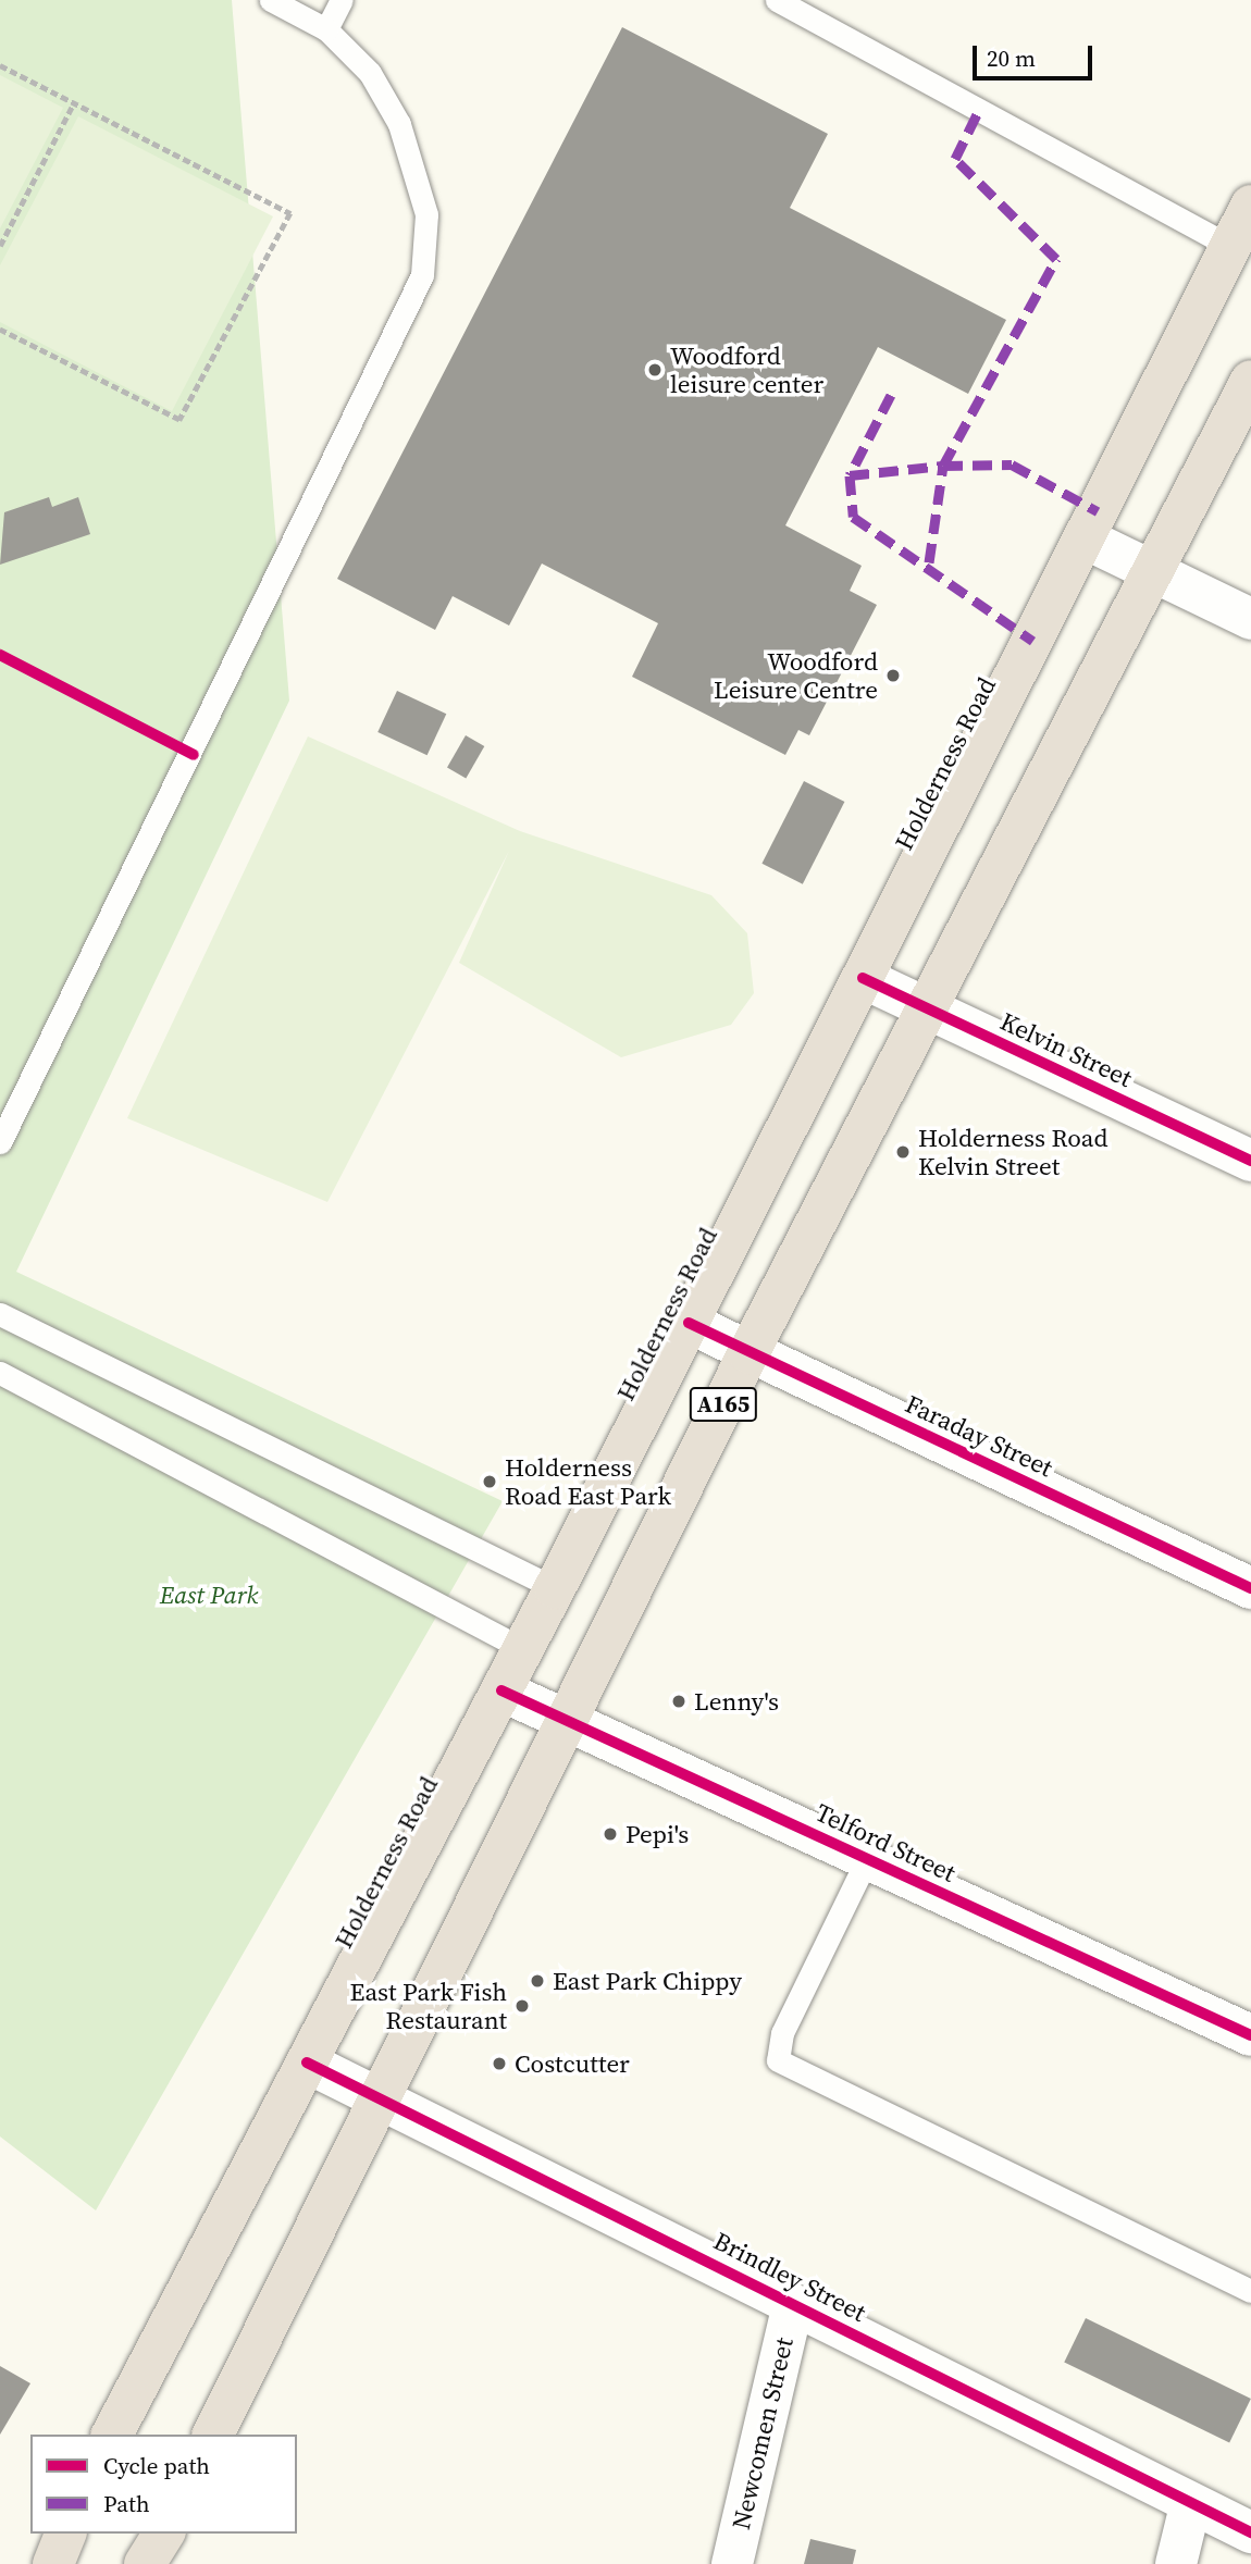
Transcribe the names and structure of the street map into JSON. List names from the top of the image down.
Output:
{
  "streets": {
    "highway": ["Holderness Road", "A165"],
    "street": [
      "Kelvin Street",
      "Faraday Street",
      "Telford Street",
      "Brindley Street",
      "Newcomen Street"
    ]
  },
  "crossings": [
    ["Holderness Road", "Kelvin Street"],
    ["Holderness Road", "Faraday Street"],
    ["Holderness Road", "Telford Street"],
    ["Holderness Road", "Brindley Street"],
    ["Kelvin Street", "A165"],
    ["A165", "Faraday Street"],
    ["A165", "Telford Street"],
    ["A165", "Brindley Street"],
    ["Brindley Street", "Newcomen Street"]
  ],
  "parks": ["East Park"],
  "places": [
    "Woodford leisure center",
    "Woodford Leisure Centre",
    "Holderness Road Kelvin Street",
    "Holderness Road East Park",
    "Lenny's",
    "Pepi's",
    "East Park Chippy",
    "East Park Fish Restaurant",
    "Costcutter"
  ],
  "legend": ["Cycle path", "Path"],
  "scale_bar": "20 m"
}
